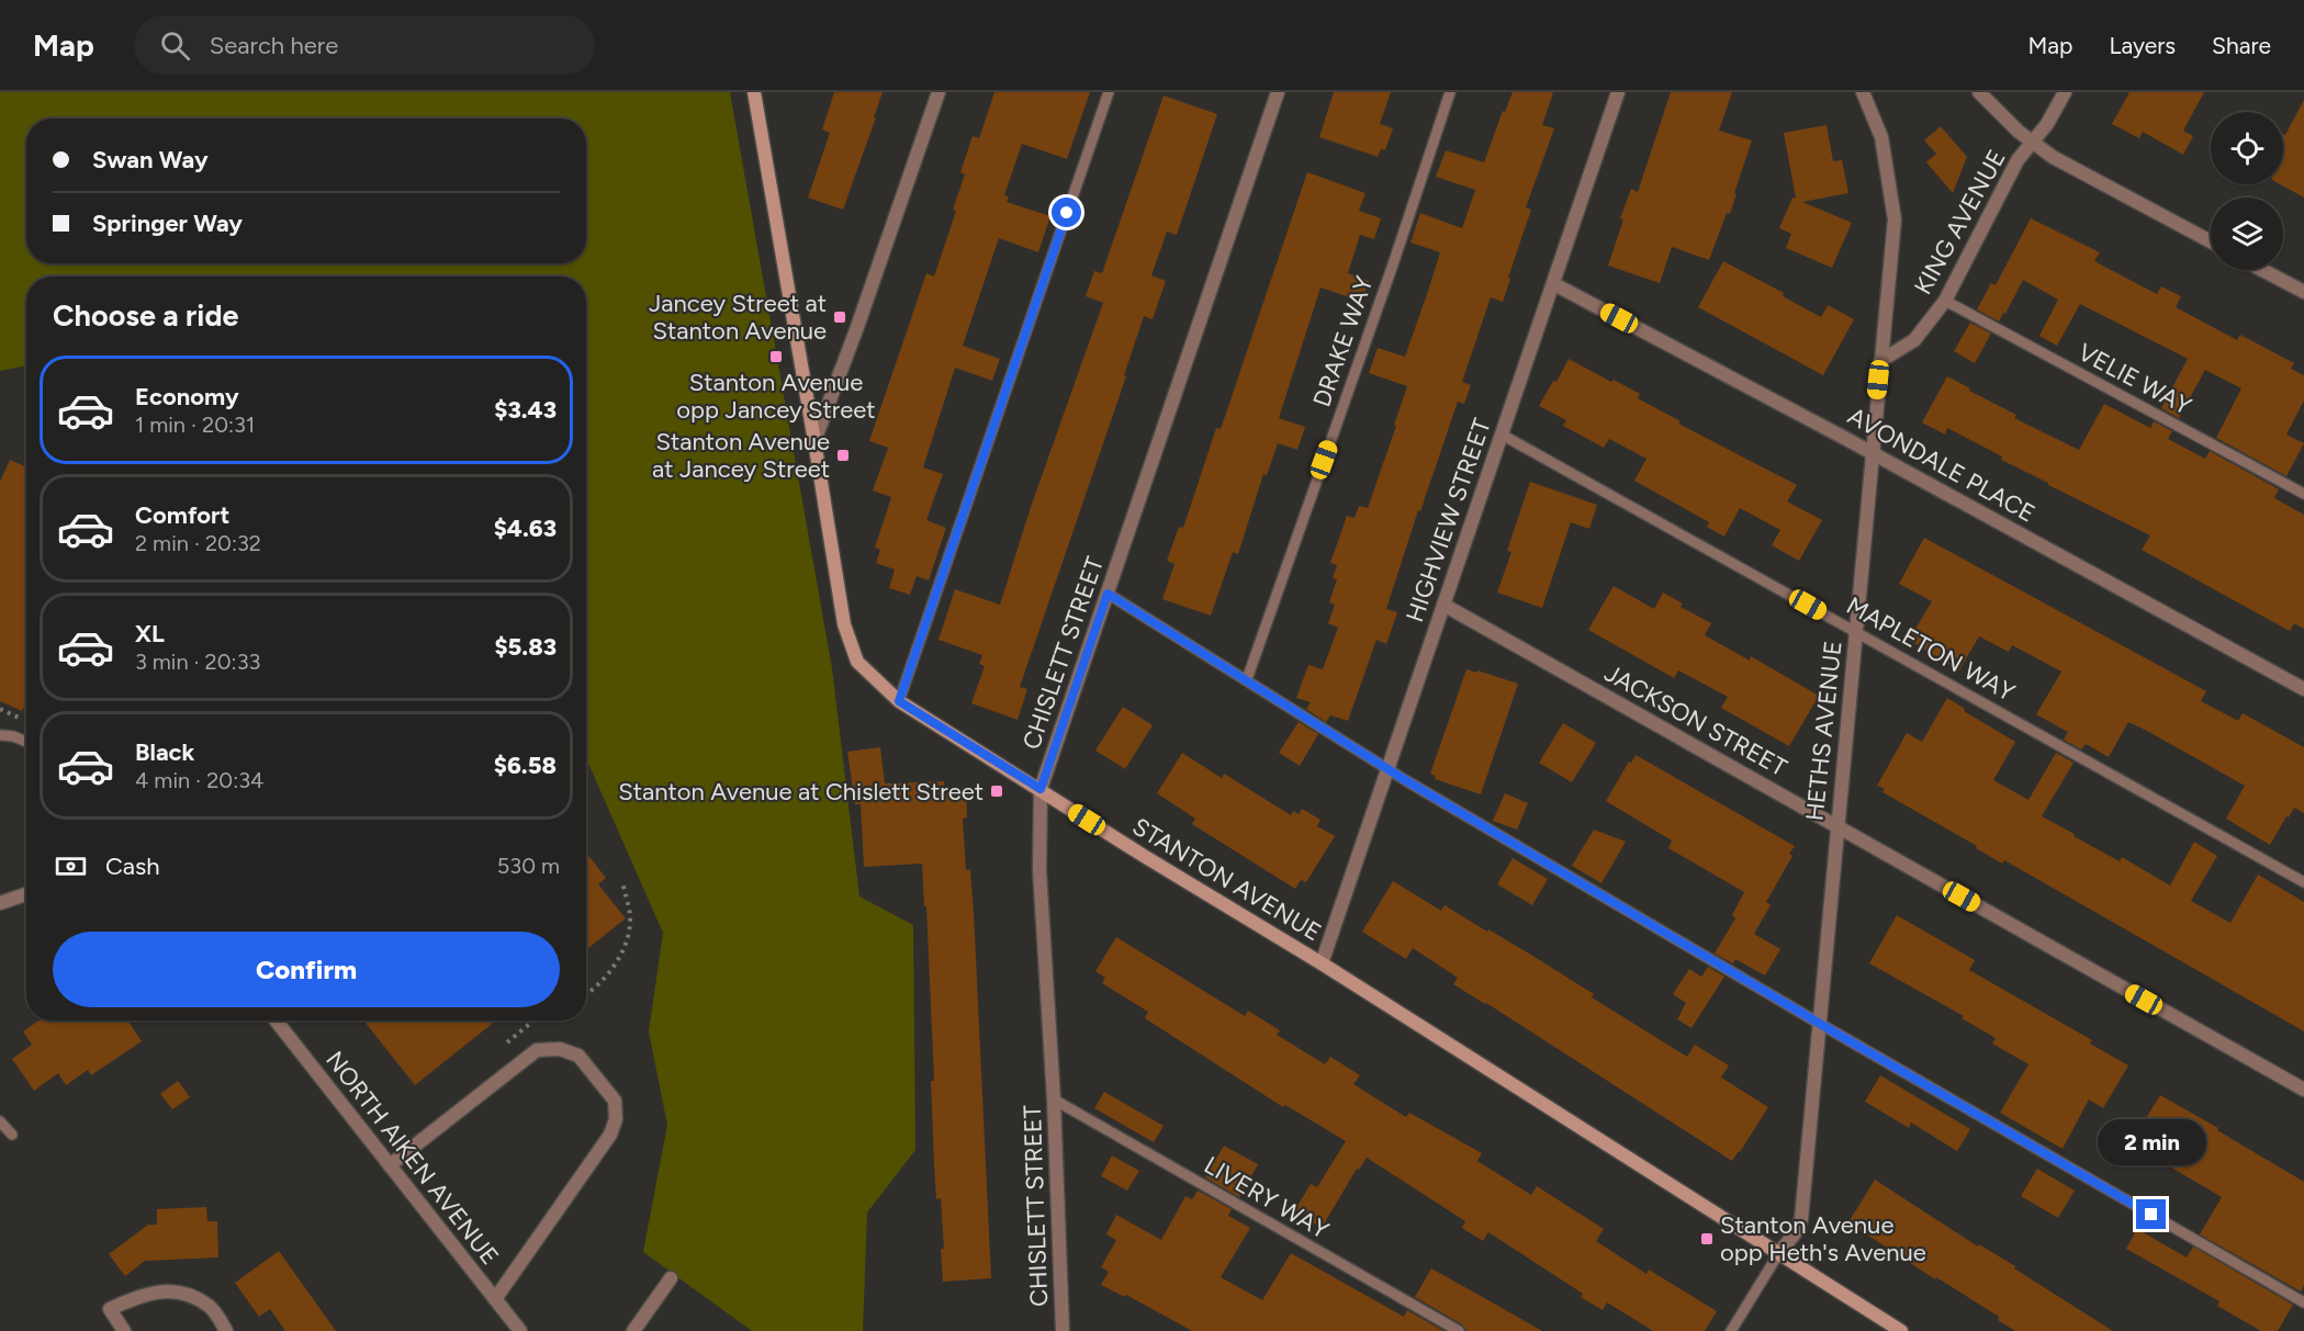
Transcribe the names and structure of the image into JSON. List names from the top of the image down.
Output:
{
  "streets": {
    "street": [
      "KING AVENUE",
      "AVONDALE PLACE",
      "HIGHVIEW STREET",
      "CHISLETT STREET",
      "JACKSON STREET",
      "HETHS AVENUE",
      "STANTON AVENUE",
      "NORTH AIKEN AVENUE"
    ],
    "lane": [
      "DRAKE WAY",
      "VELIE WAY",
      "MAPLETON WAY",
      "LIVERY WAY"
    ]
  },
  "crossings": [
    ["KING AVENUE", "VELIE WAY"],
    ["KING AVENUE", "HETHS AVENUE"],
    ["AVONDALE PLACE", "HIGHVIEW STREET"],
    ["AVONDALE PLACE", "HETHS AVENUE"],
    ["HIGHVIEW STREET", "MAPLETON WAY"],
    ["HIGHVIEW STREET", "JACKSON STREET"],
    ["HIGHVIEW STREET", "STANTON AVENUE"],
    ["MAPLETON WAY", "HETHS AVENUE"],
    ["CHISLETT STREET", "STANTON AVENUE"],
    ["CHISLETT STREET", "LIVERY WAY"],
    ["JACKSON STREET", "HETHS AVENUE"],
    ["HETHS AVENUE", "STANTON AVENUE"]
  ],
  "places": {
    "transit": [
      "Jancey Street at Stanton Avenue",
      "Stanton Avenue opp Jancey Street",
      "Stanton Avenue at Jancey Street",
      "Stanton Avenue at Chislett Street",
      "Stanton Avenue opp Heth's Avenue"
    ]
  },
  "page": {
    "header": "Map",
    "search": "Search here",
    "nav": ["Map", "Layers", "Share"],
    "banner": ["Swan Way", "Springer Way"],
    "heading": "Choose a ride",
    "list": [
      {
        "name": "Economy",
        "note": "1 min · 20:31",
        "value": "$3.43"
      },
      {
        "name": "Comfort",
        "note": "2 min · 20:32",
        "value": "$4.63"
      },
      {
        "name": "XL",
        "note": "3 min · 20:33",
        "value": "$5.83"
      },
      {
        "name": "Black",
        "note": "4 min · 20:34",
        "value": "$6.58"
      }
    ],
    "pay": ["Cash", "530 m"],
    "buttons": "Confirm",
    "bubble": "2 min"
  }
}
